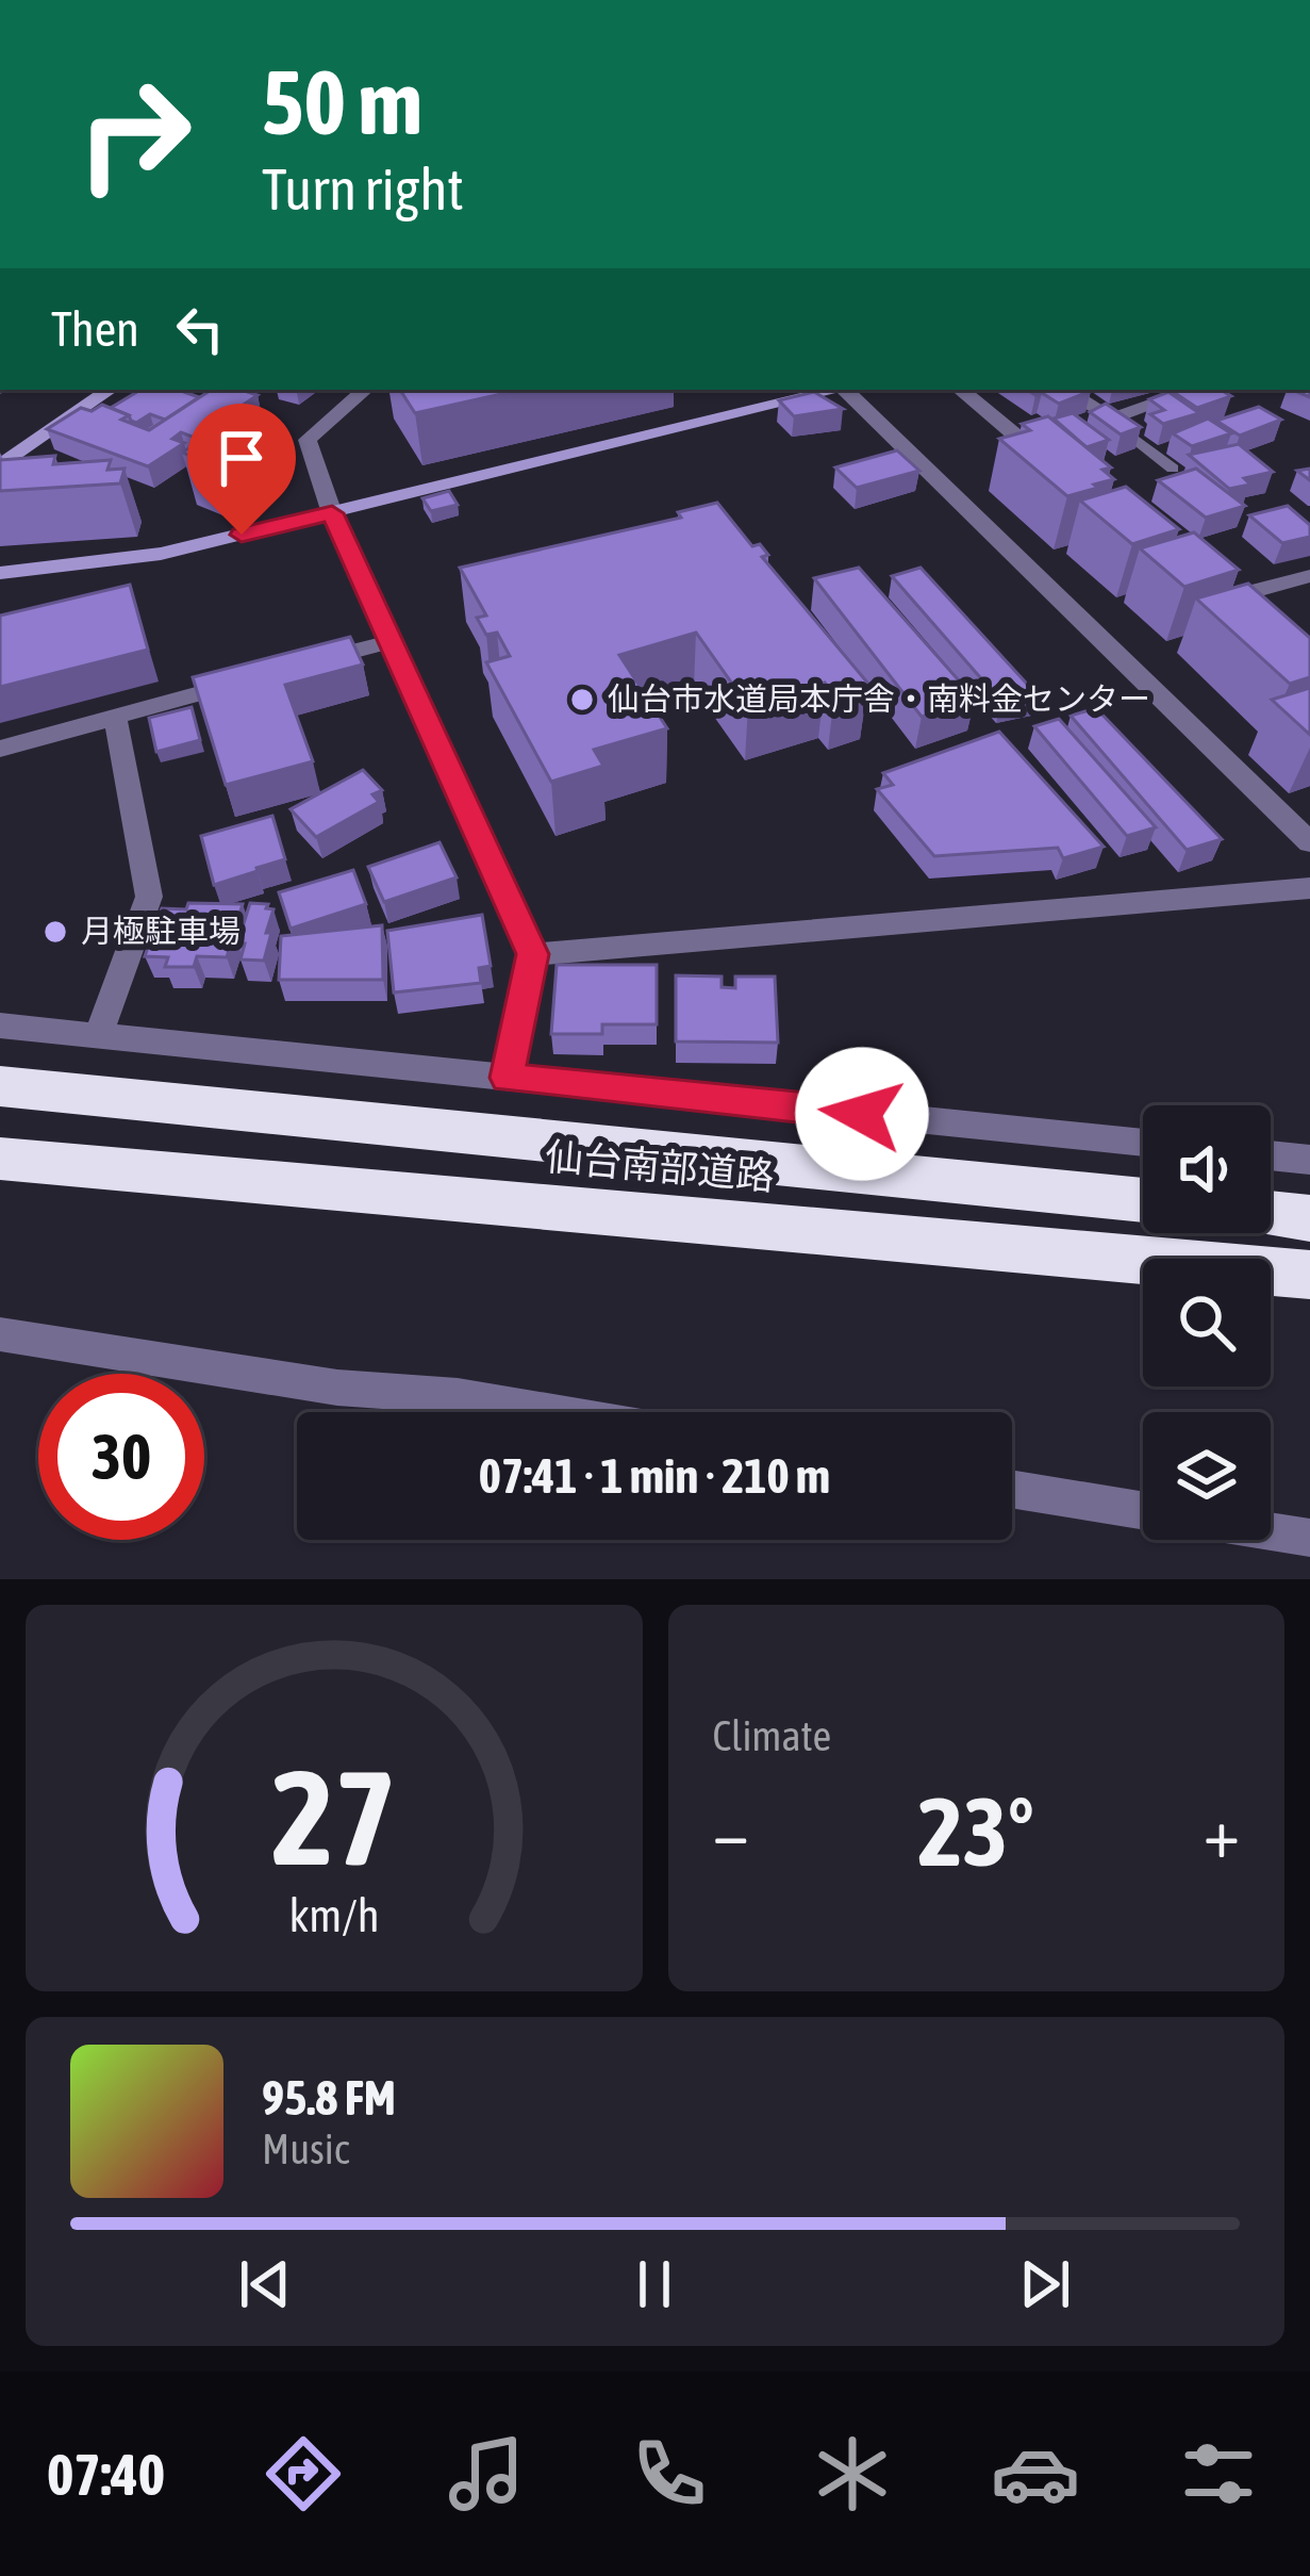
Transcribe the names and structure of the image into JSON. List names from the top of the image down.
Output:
{
  "streets": {
    "highway": ["仙台南部道路"]
  },
  "places": ["仙台市水道局本庁舎・南料金センター", "月極駐車場"],
  "page": {
    "turn": ["50 m", "Turn right"],
    "then": "Then",
    "limit": "30",
    "trip": "07:41 · 1 min · 210 m",
    "tile": "Climate",
    "heat": ["−", "23°", "+"],
    "song": ["95.8 FM", "Music"],
    "tabs": "07:40",
    "gauge": ["27", "km/h"]
  }
}
